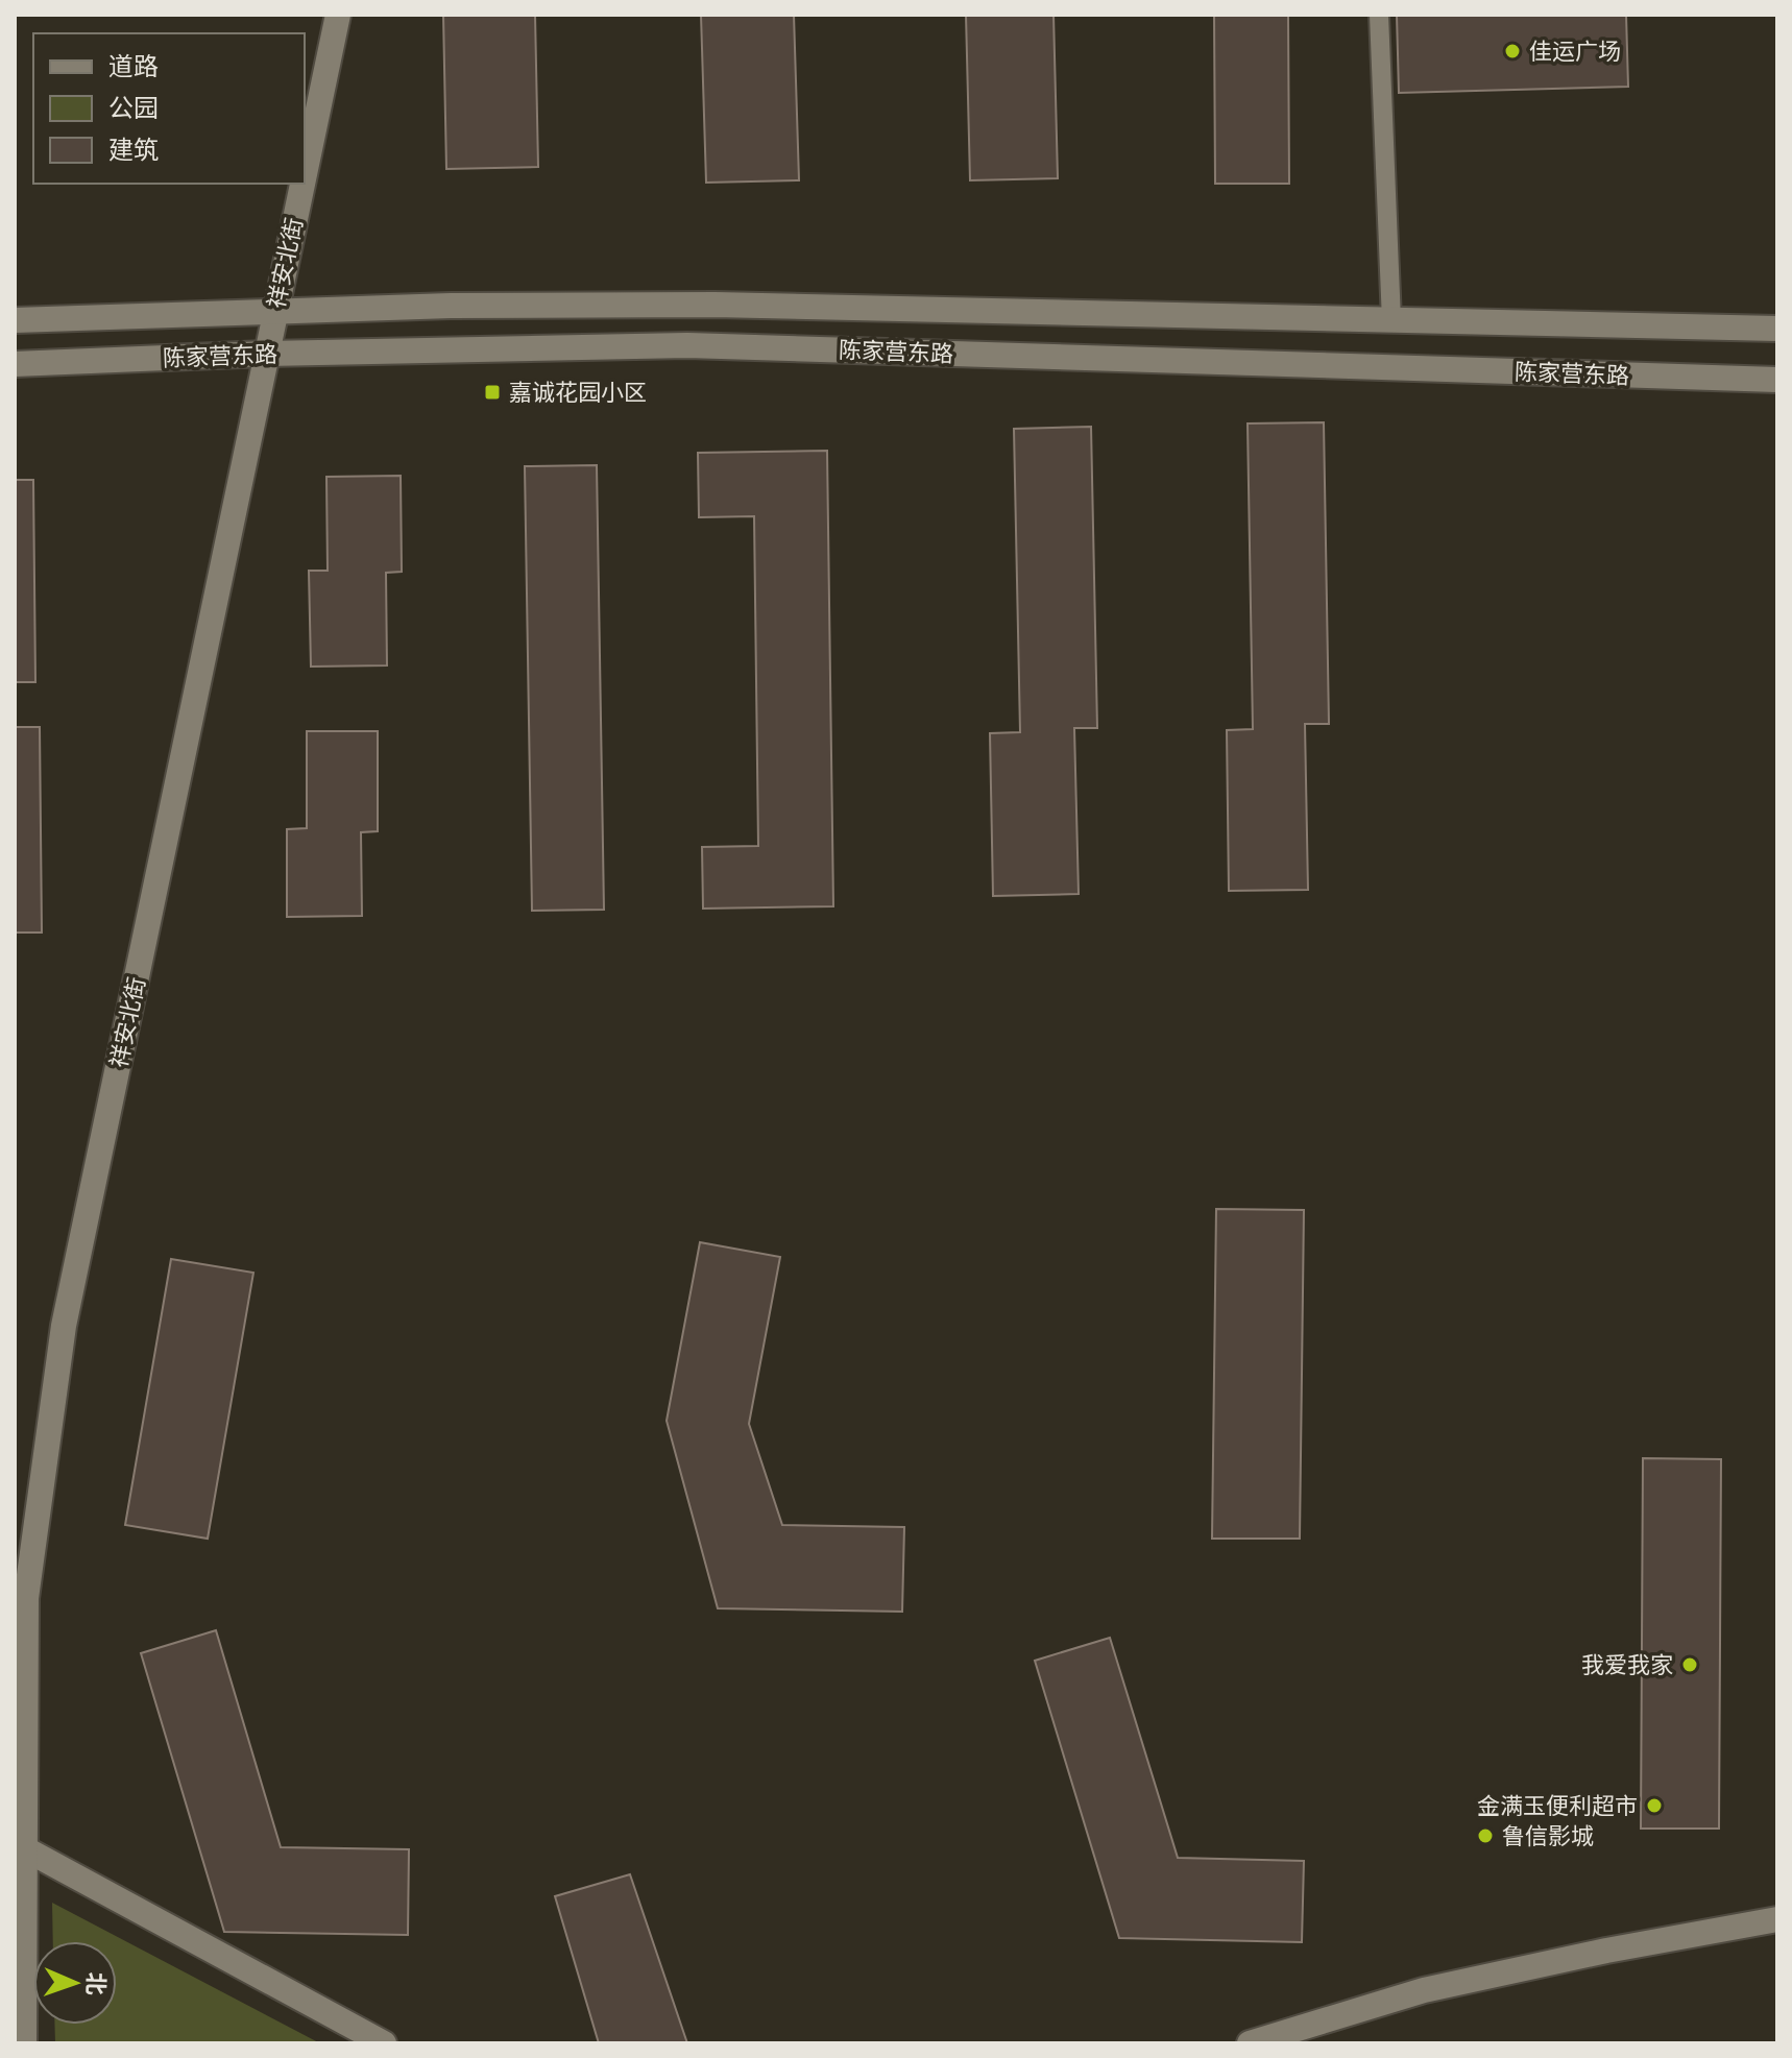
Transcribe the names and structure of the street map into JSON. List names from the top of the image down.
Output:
{
  "streets": {
    "street": ["祥安北街", "陈家营东路"]
  },
  "crossings": [
    ["祥安北街", "陈家营东路"]
  ],
  "places": {
    "other": [
      "佳运广场",
      "我爱我家",
      "金满玉便利超市",
      "鲁信影城"
    ],
    "transit": ["嘉诚花园小区"]
  },
  "legend": ["道路", "公园", "建筑"],
  "north": "right"
}
